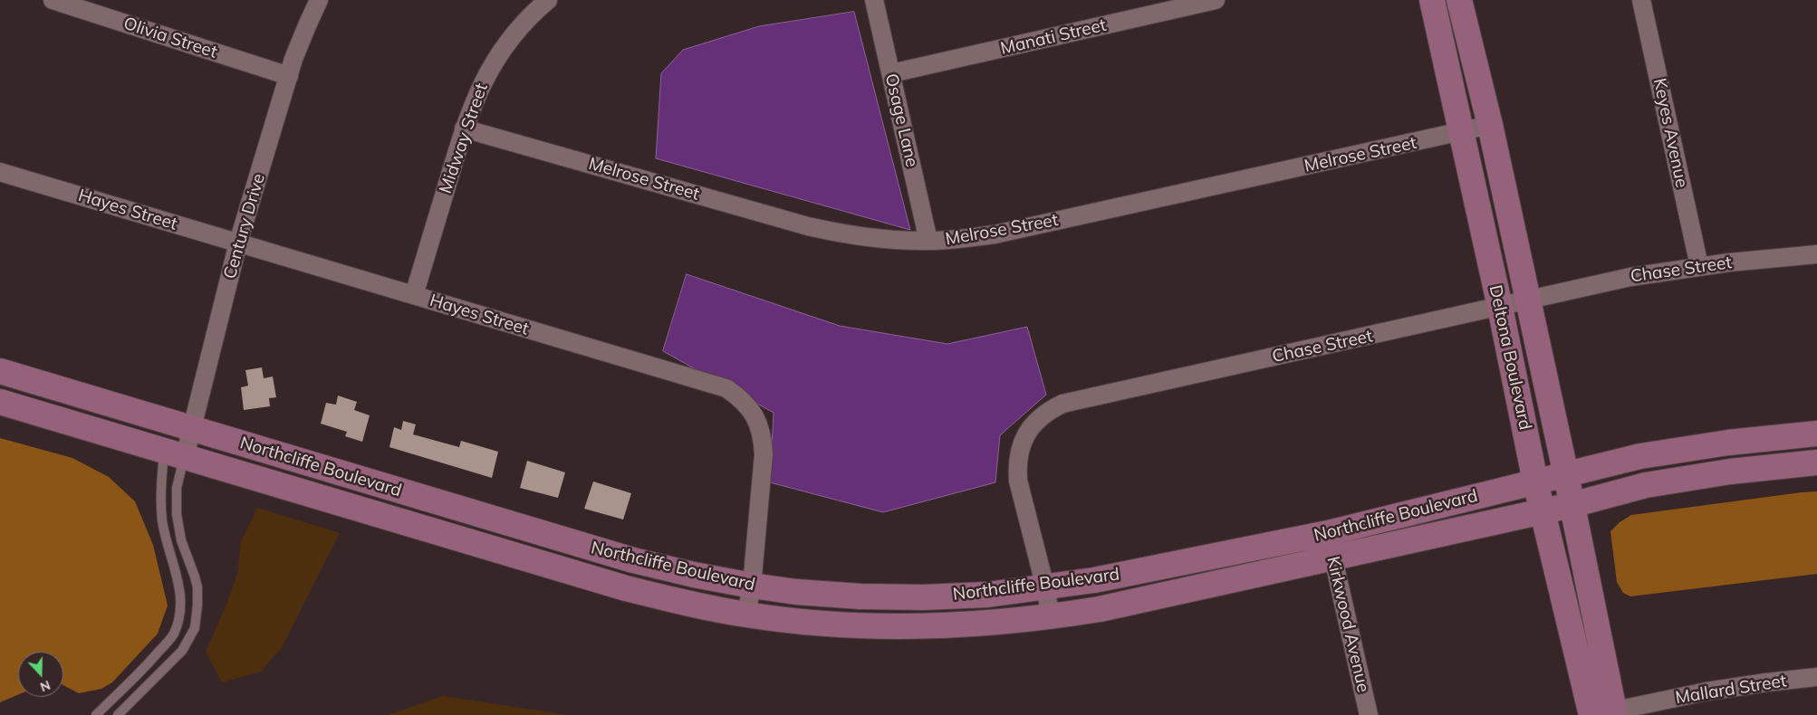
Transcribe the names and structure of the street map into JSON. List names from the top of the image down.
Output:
{
  "streets": {
    "main road": ["Deltona Boulevard", "Northcliffe Boulevard"],
    "street": [
      "Manati Street",
      "Olivia Street",
      "Osage Lane",
      "Keyes Avenue",
      "Midway Street",
      "Melrose Street",
      "Hayes Street",
      "Century Drive",
      "Chase Street",
      "Kirkwood Avenue",
      "Mallard Street"
    ]
  },
  "crossings": [
    ["Manati Street", "Osage Lane"],
    ["Olivia Street", "Century Drive"],
    ["Osage Lane", "Melrose Street"],
    ["Keyes Avenue", "Chase Street"],
    ["Midway Street", "Melrose Street"],
    ["Midway Street", "Hayes Street"],
    ["Melrose Street", "Deltona Boulevard"],
    ["Hayes Street", "Century Drive"],
    ["Hayes Street", "Northcliffe Boulevard"],
    ["Century Drive", "Northcliffe Boulevard"],
    ["Chase Street", "Deltona Boulevard"],
    ["Chase Street", "Northcliffe Boulevard"],
    ["Deltona Boulevard", "Northcliffe Boulevard"],
    ["Deltona Boulevard", "Mallard Street"],
    ["Northcliffe Boulevard", "Kirkwood Avenue"]
  ],
  "north": "bottom"
}
